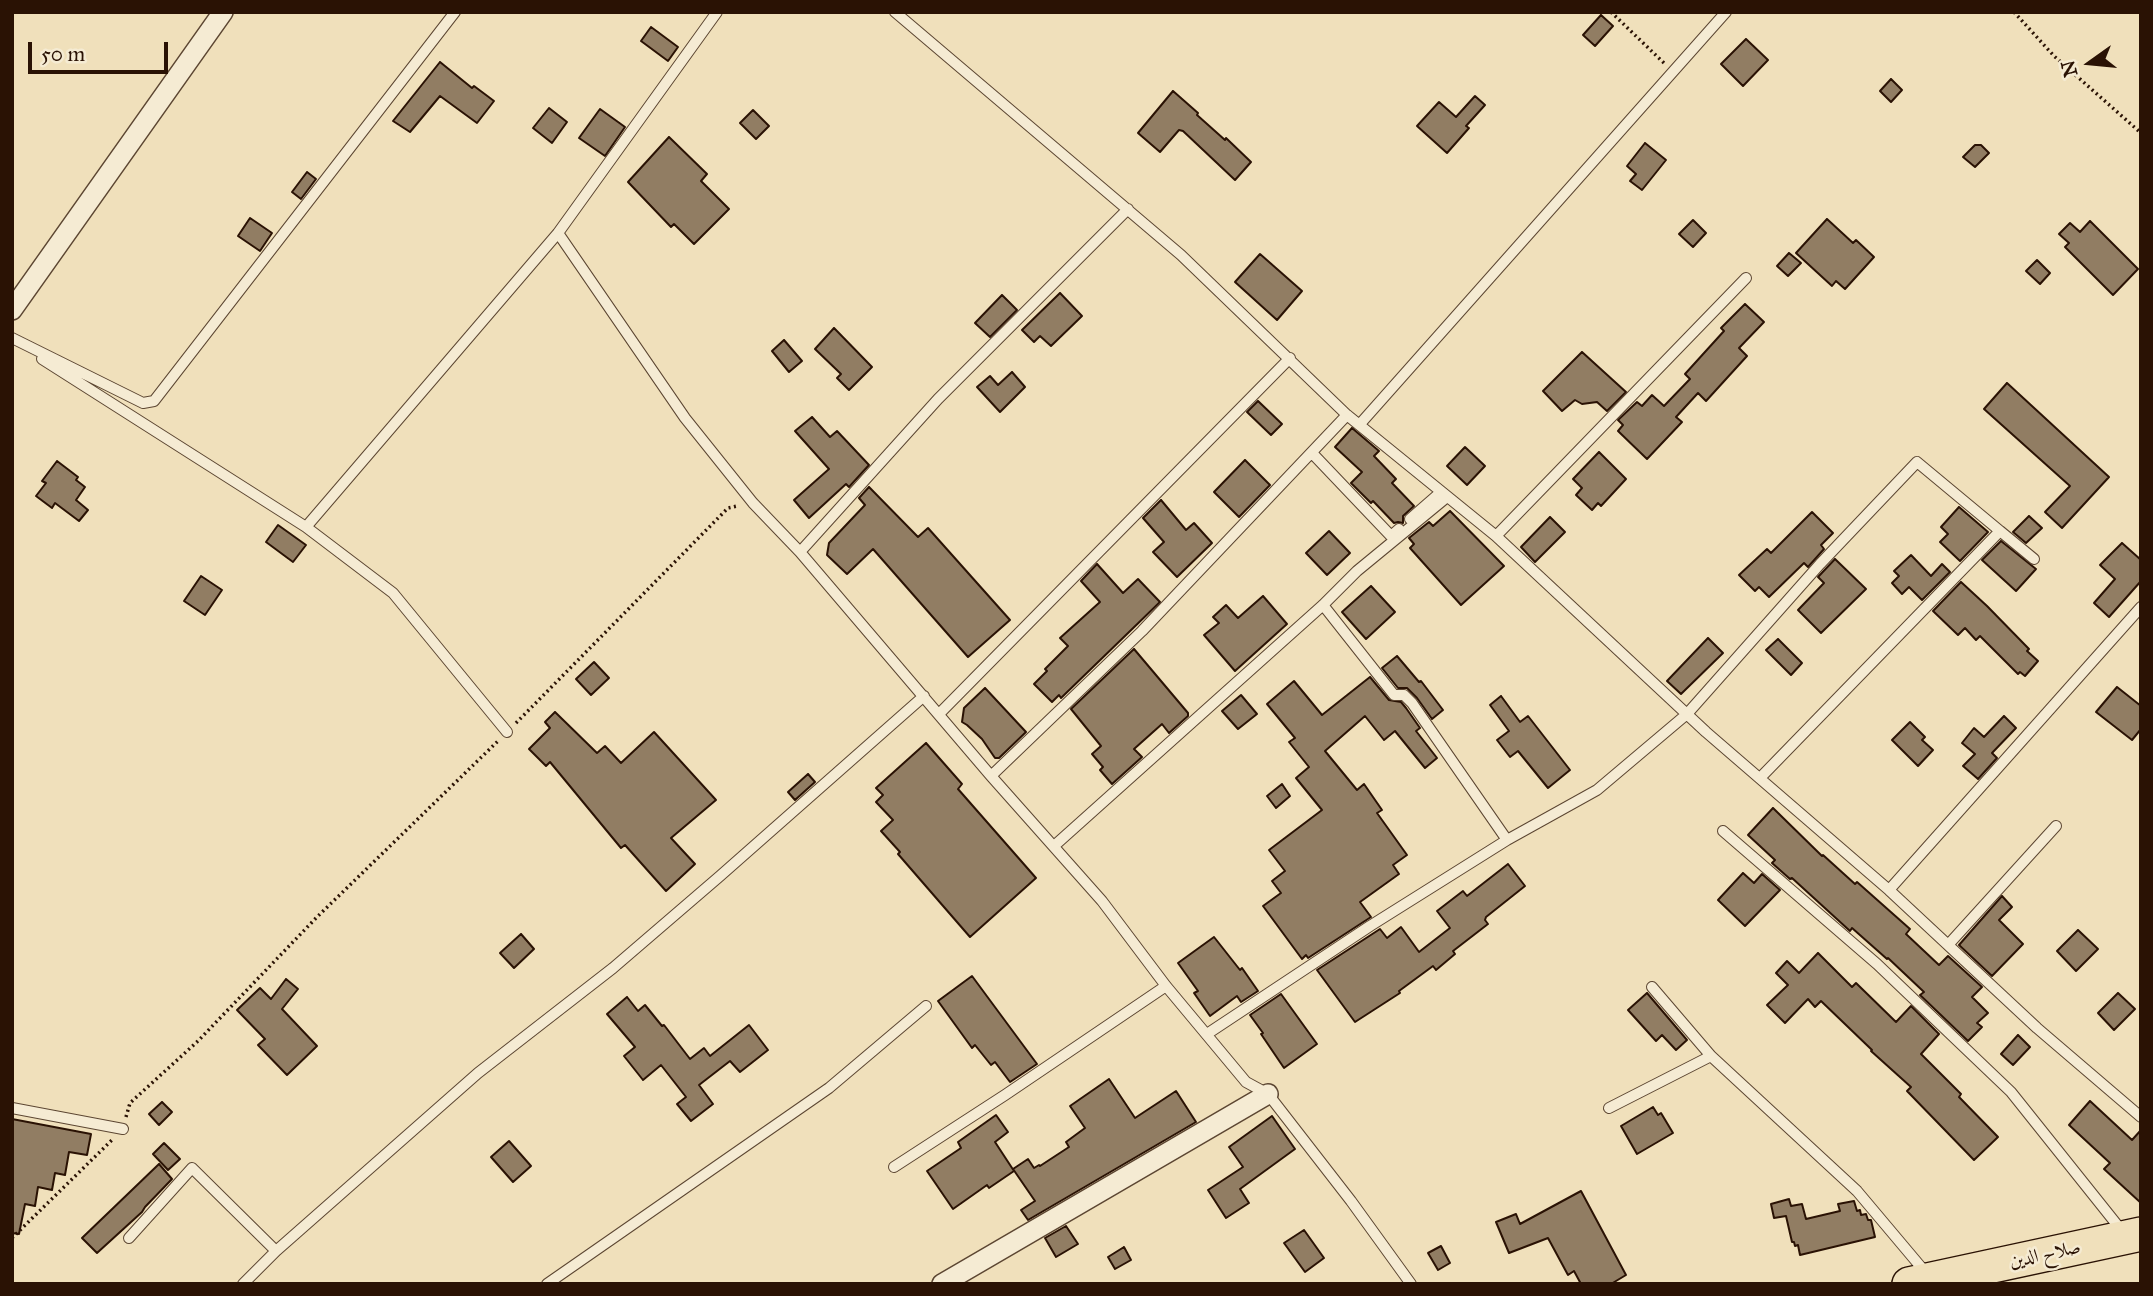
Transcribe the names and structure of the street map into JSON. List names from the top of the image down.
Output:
{
  "streets": {
    "highway": ["صلاح الدين"]
  },
  "scale_bar": "50 m",
  "north": "left"
}
